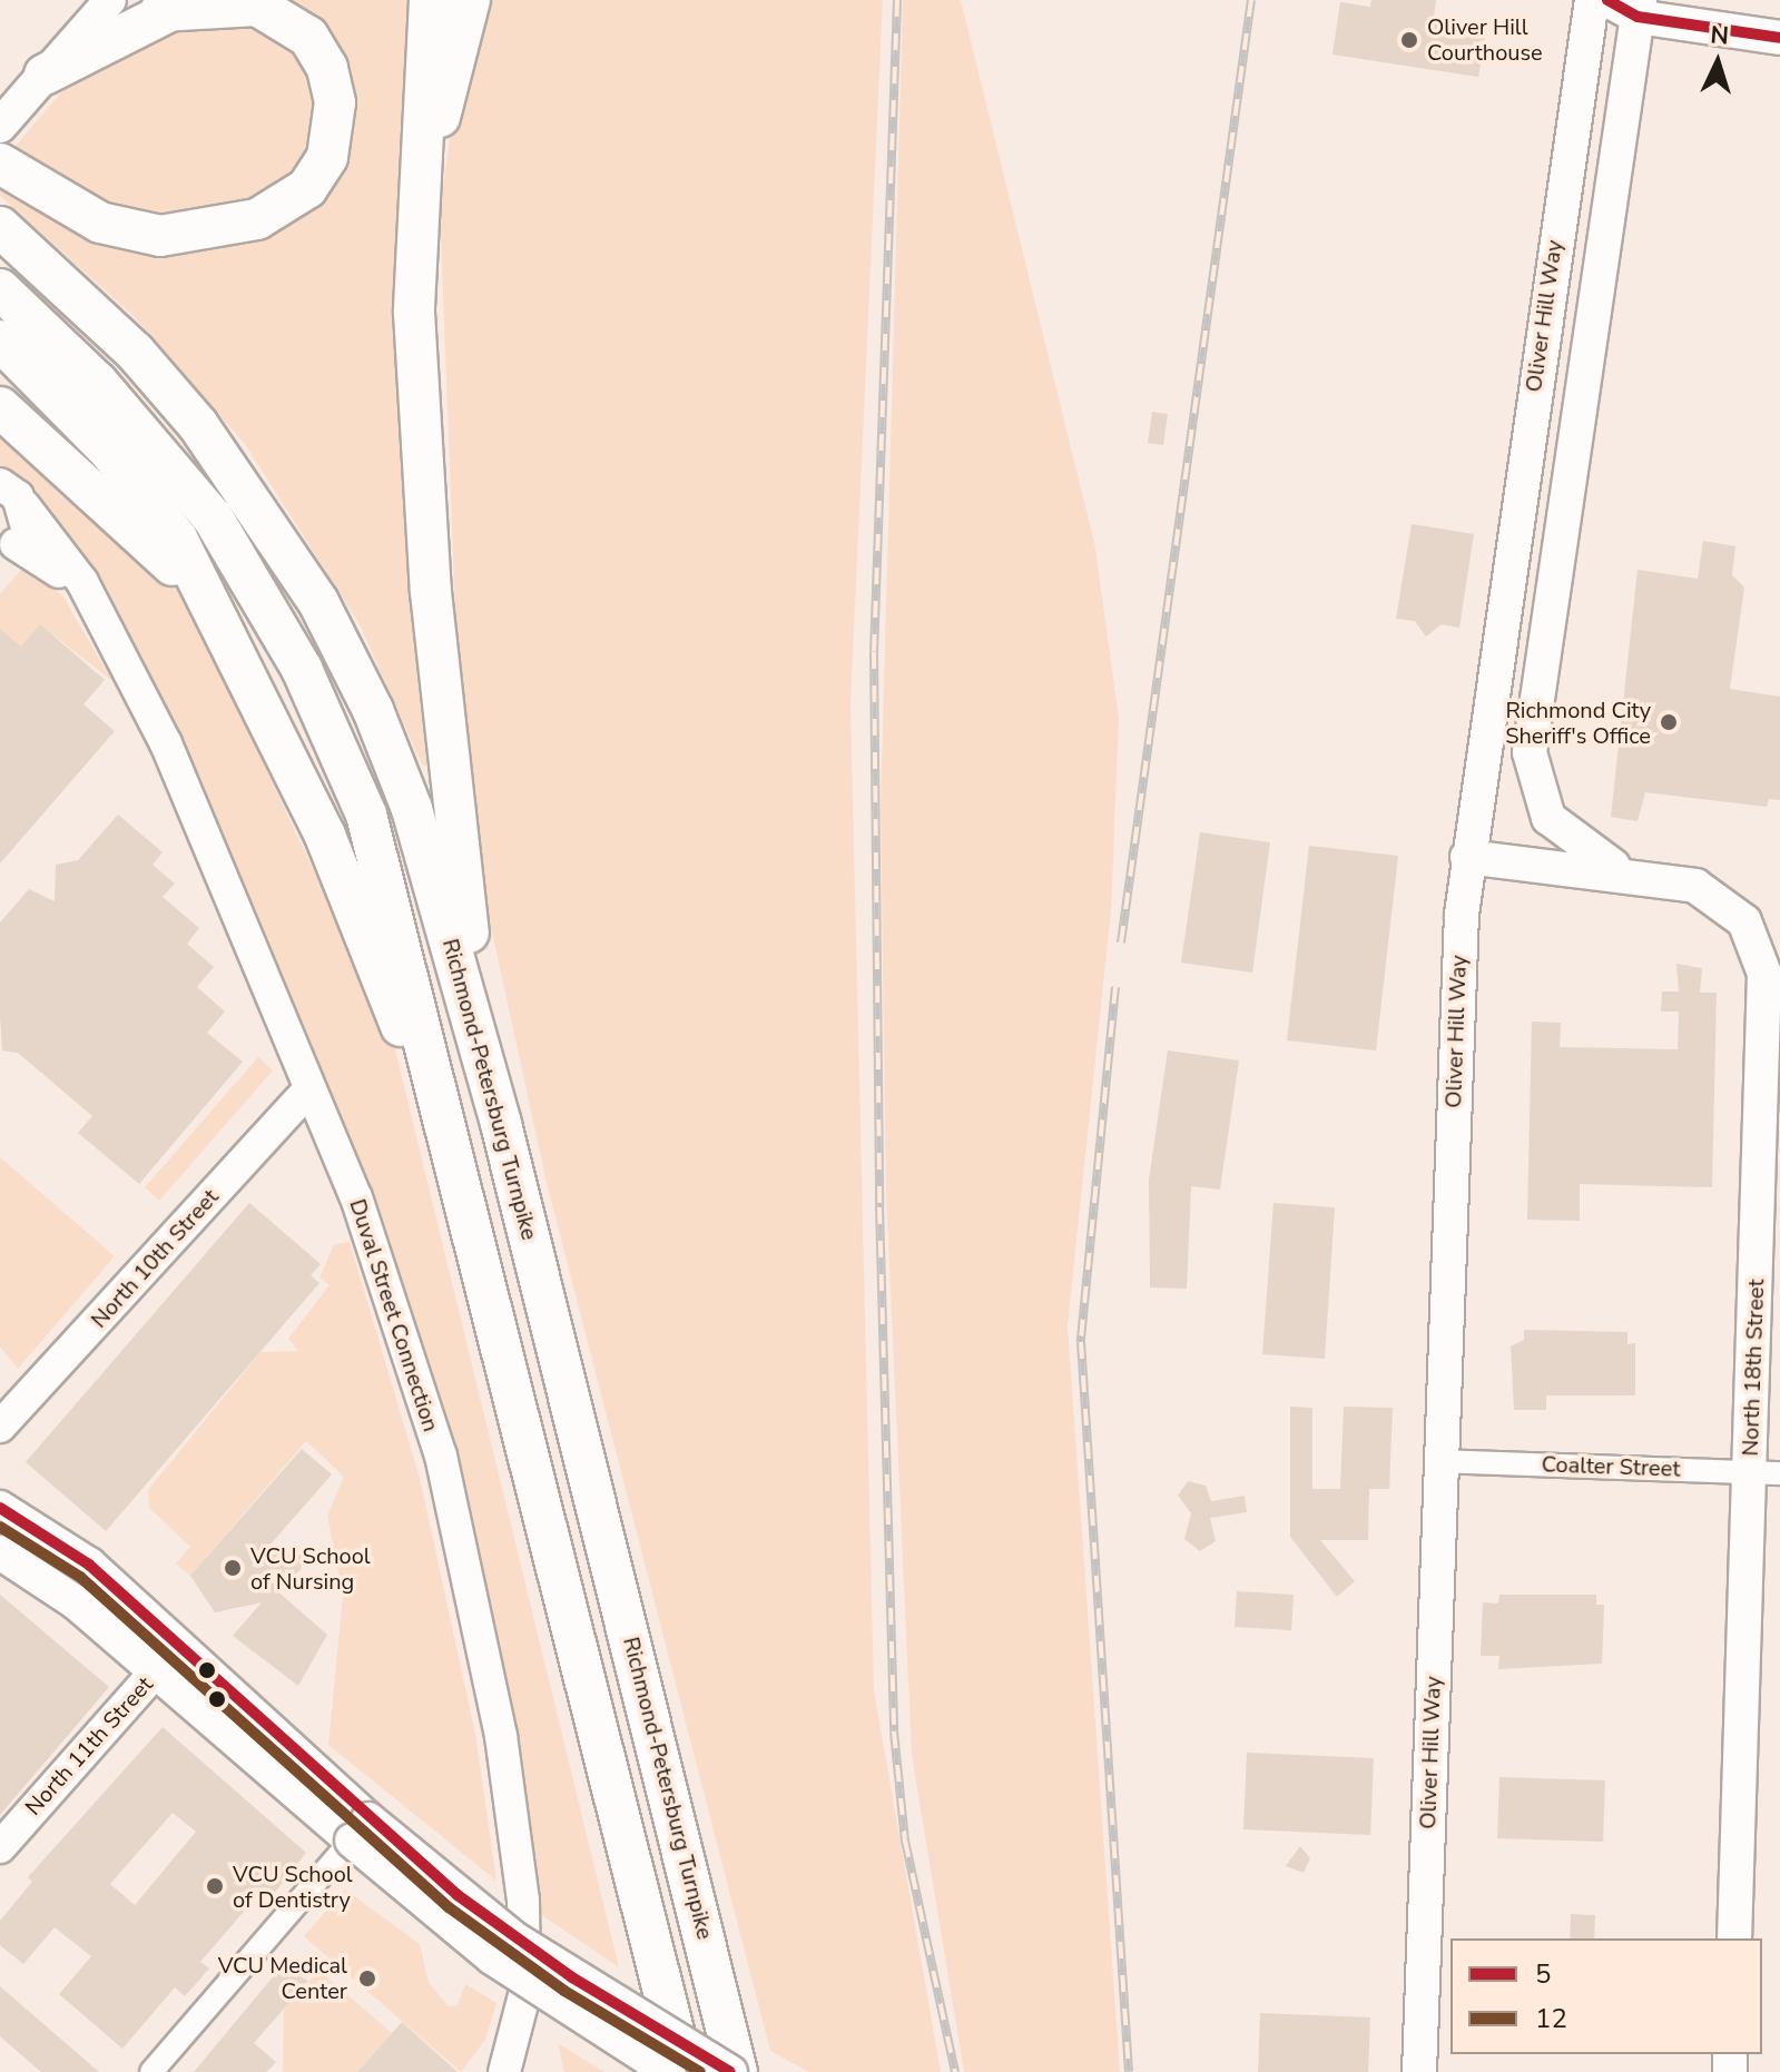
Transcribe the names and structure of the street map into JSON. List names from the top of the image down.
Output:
{
  "streets": {
    "highway": ["Richmond-Petersburg Turnpike"],
    "main road": ["Oliver Hill Way", "North 18th Street"],
    "street": [
      "North 10th Street",
      "Duval Street Connection",
      "Coalter Street",
      "North 11th Street"
    ]
  },
  "crossings": [
    ["Oliver Hill Way", "North 18th Street"],
    ["Oliver Hill Way", "Coalter Street"],
    ["North 10th Street", "Duval Street Connection"],
    ["North 18th Street", "Coalter Street"]
  ],
  "places": [
    "Oliver Hill Courthouse",
    "Richmond City Sheriff's Office",
    "VCU School of Nursing",
    "VCU School of Dentistry",
    "VCU Medical Center"
  ],
  "lines": ["transit line 5", "transit line 12"],
  "legend": ["5", "12"],
  "north": "top"
}
